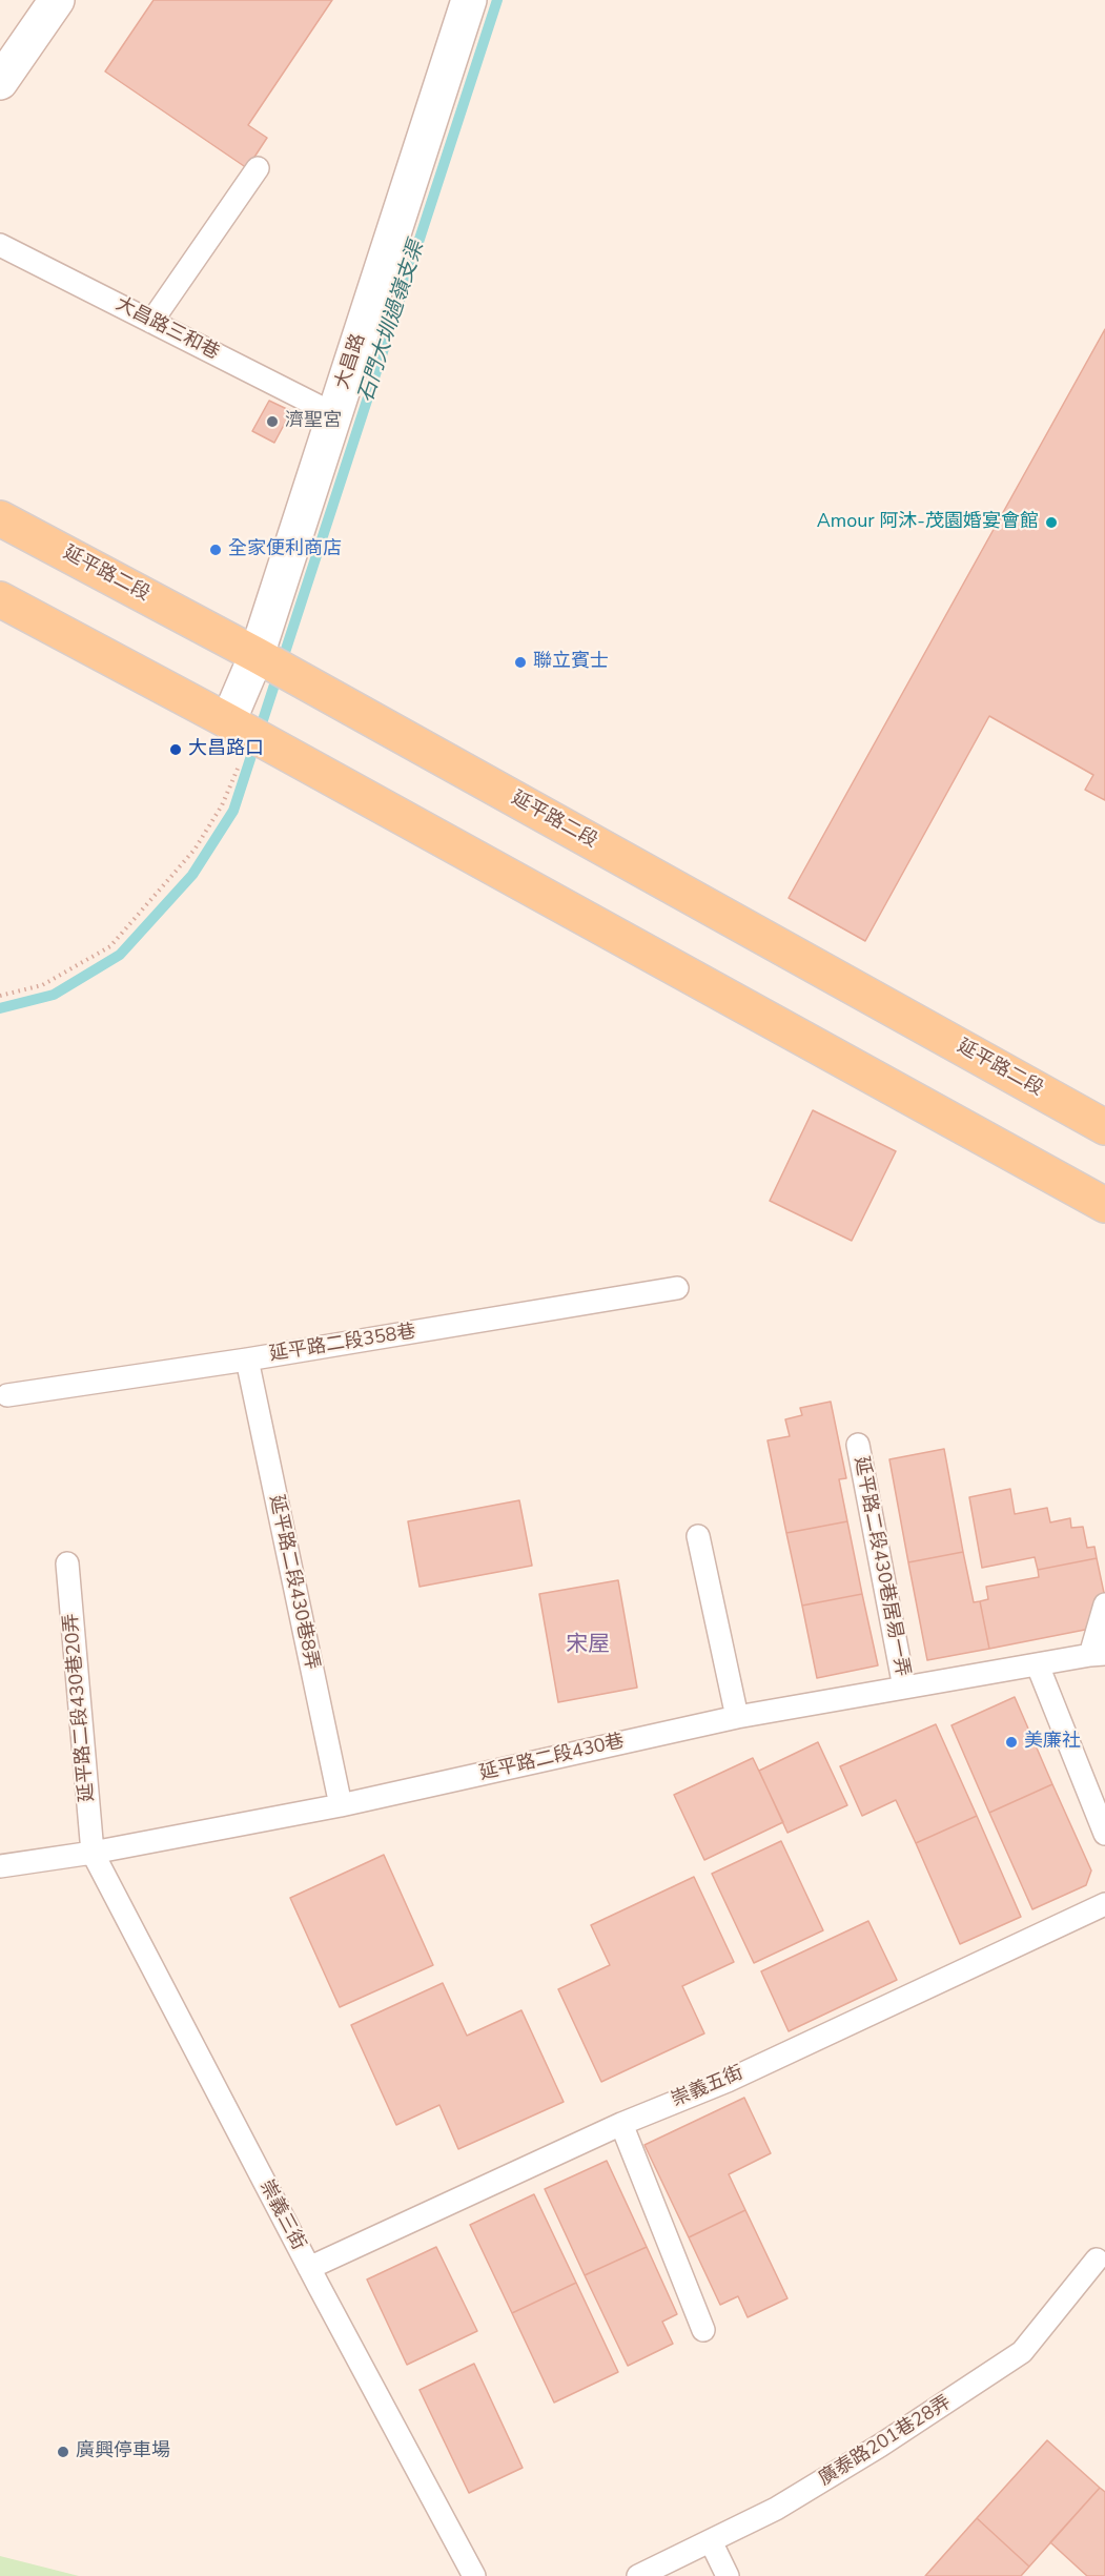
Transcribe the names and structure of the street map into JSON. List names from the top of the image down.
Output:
{
  "streets": {
    "main road": ["延平路二段"],
    "street": ["大昌路"],
    "lane": [
      "大昌路三和巷",
      "延平路二段358巷",
      "延平路二段430巷居易一弄",
      "延平路二段430巷8弄",
      "延平路二段430巷20弄",
      "延平路二段430巷",
      "崇義五街",
      "崇義三街",
      "廣泰路201巷28弄"
    ]
  },
  "crossings": [
    ["大昌路三和巷", "大昌路"],
    ["大昌路", "延平路二段"],
    ["延平路二段358巷", "延平路二段430巷8弄"],
    ["延平路二段430巷居易一弄", "延平路二段430巷"],
    ["延平路二段430巷8弄", "延平路二段430巷"],
    ["延平路二段430巷20弄", "延平路二段430巷"],
    ["延平路二段430巷20弄", "崇義三街"],
    ["延平路二段430巷", "崇義三街"],
    ["崇義五街", "崇義三街"]
  ],
  "districts": ["宋屋"],
  "water": ["石門大圳過嶺支渠"],
  "places": [
    "濟聖宮",
    "Amour 阿沐-茂園婚宴會館",
    "全家便利商店",
    "聯立賓士",
    "大昌路口",
    "美廉社",
    "廣興停車場"
  ]
}
